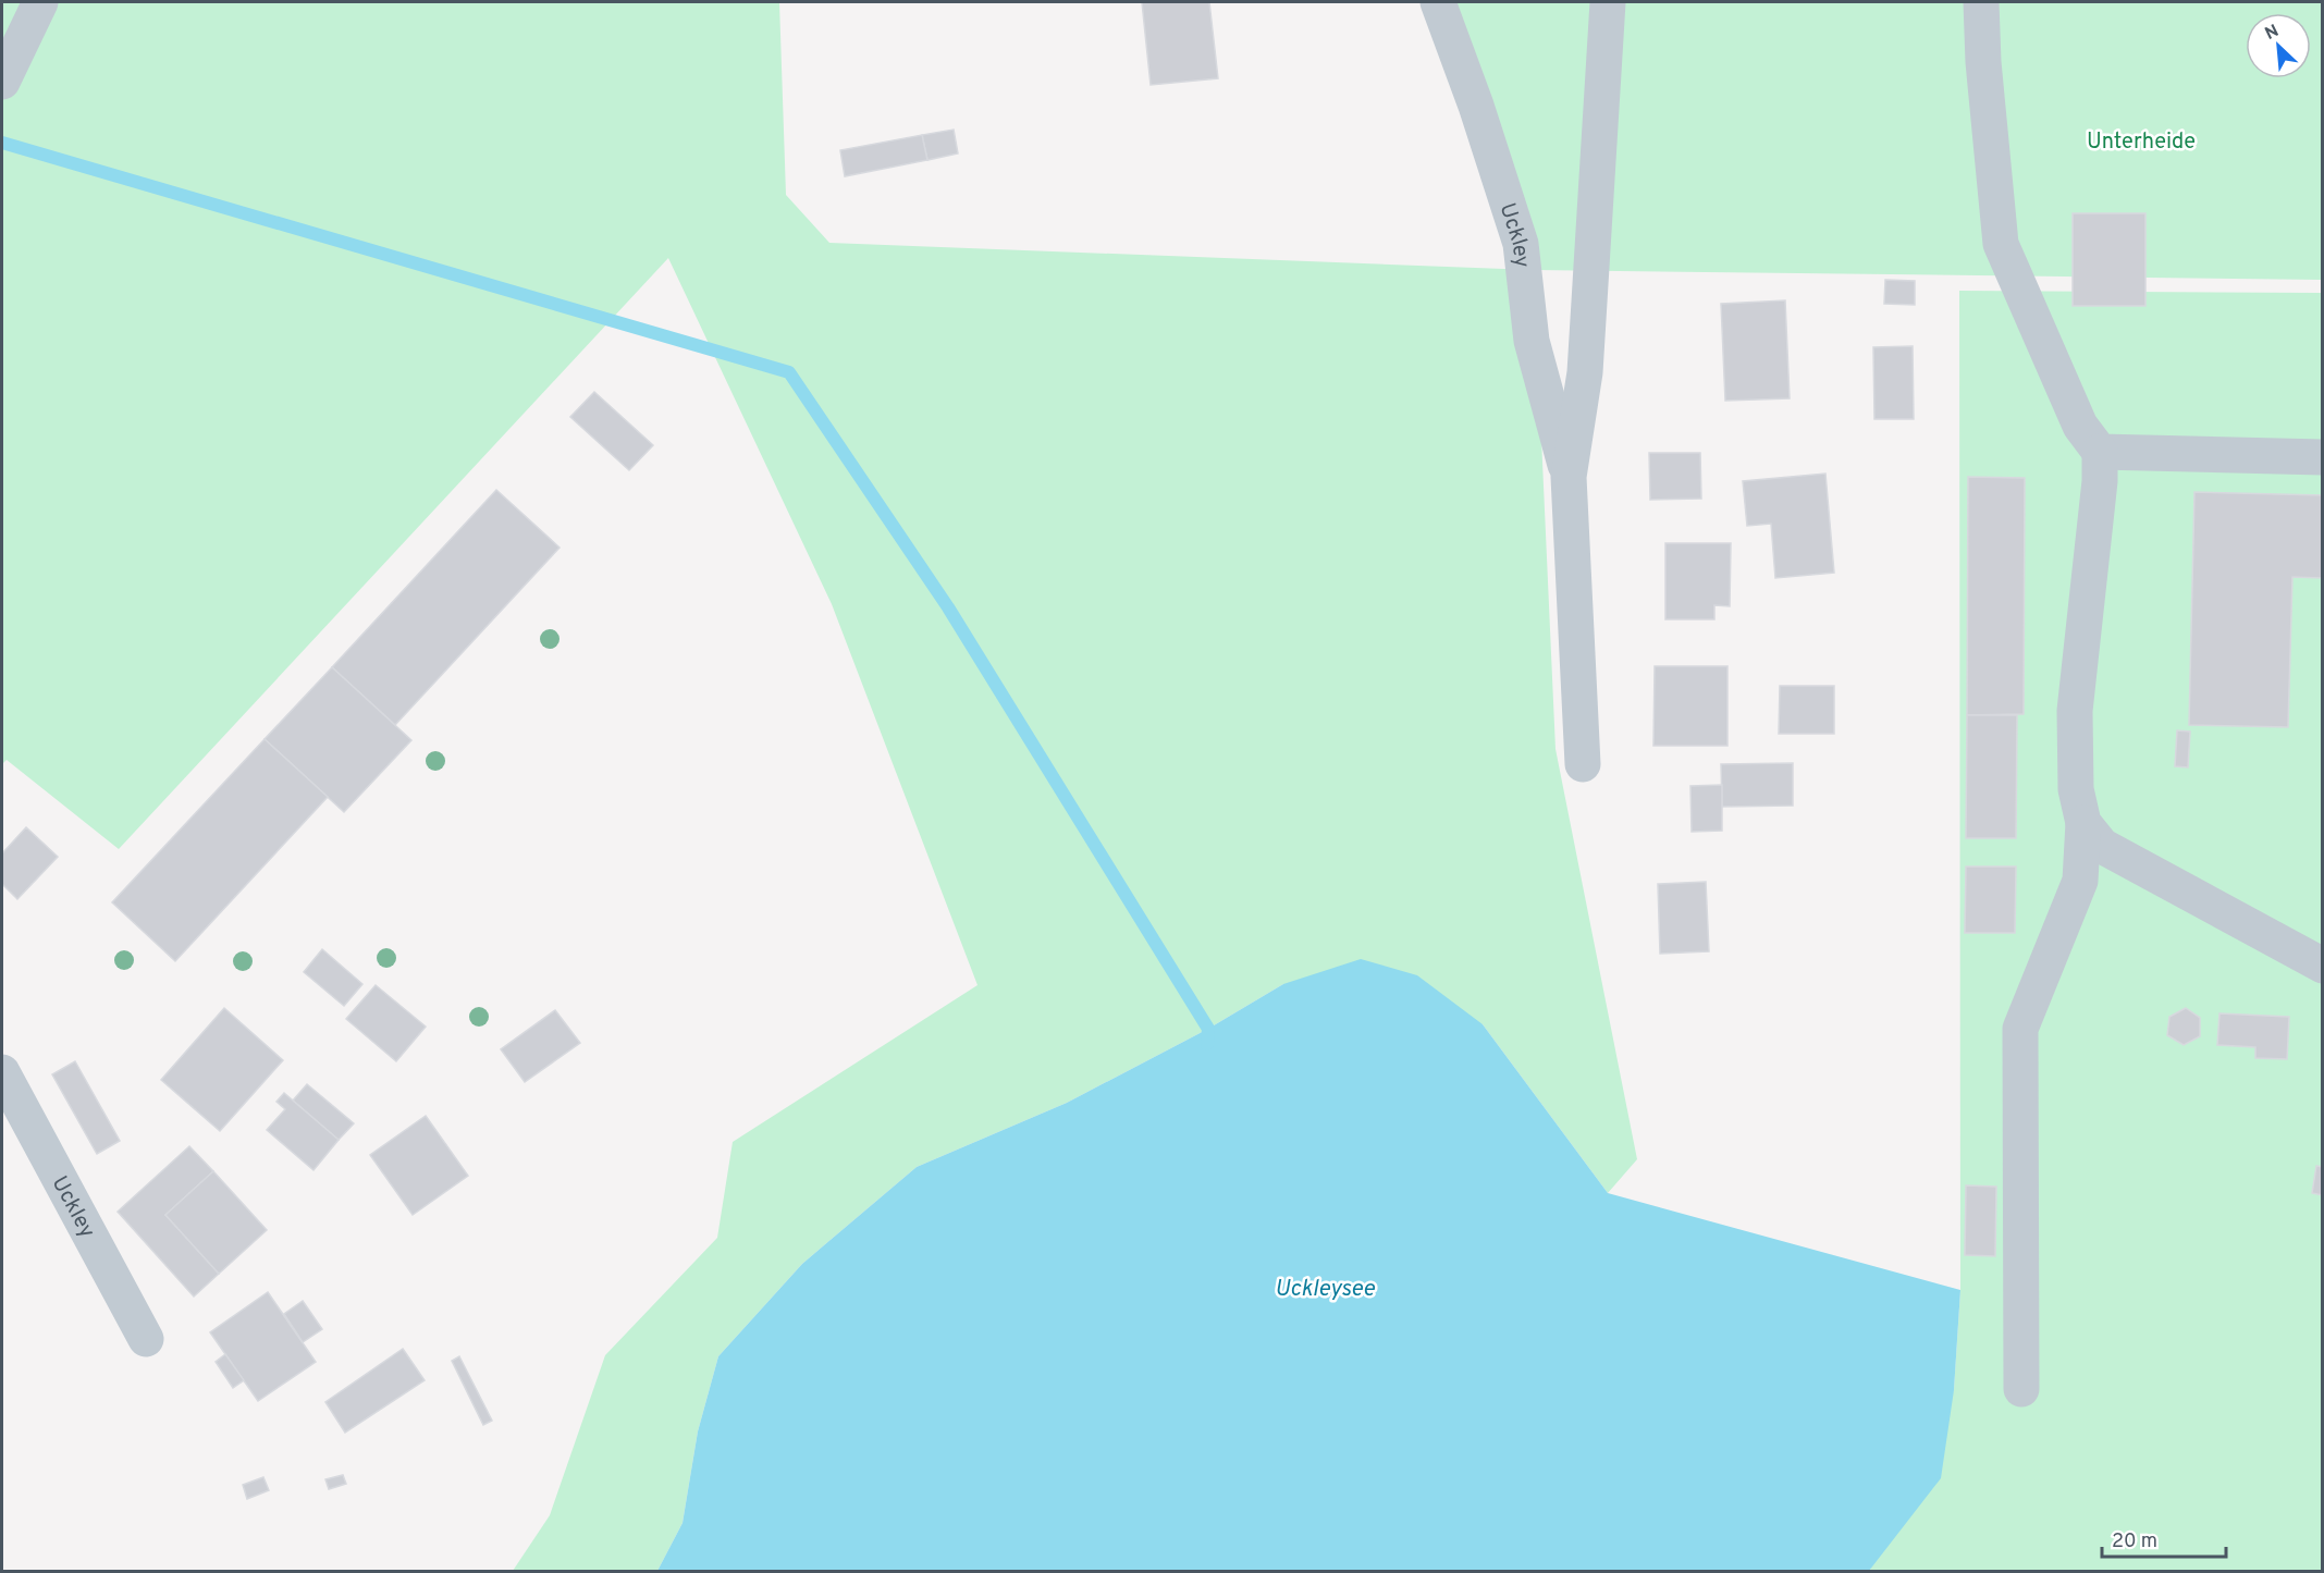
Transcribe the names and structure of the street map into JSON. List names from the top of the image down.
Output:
{
  "streets": {
    "street": ["Uckley"]
  },
  "water": ["Uckleysee"],
  "parks": ["Unterheide"],
  "scale_bar": "20 m",
  "north": "top left"
}
